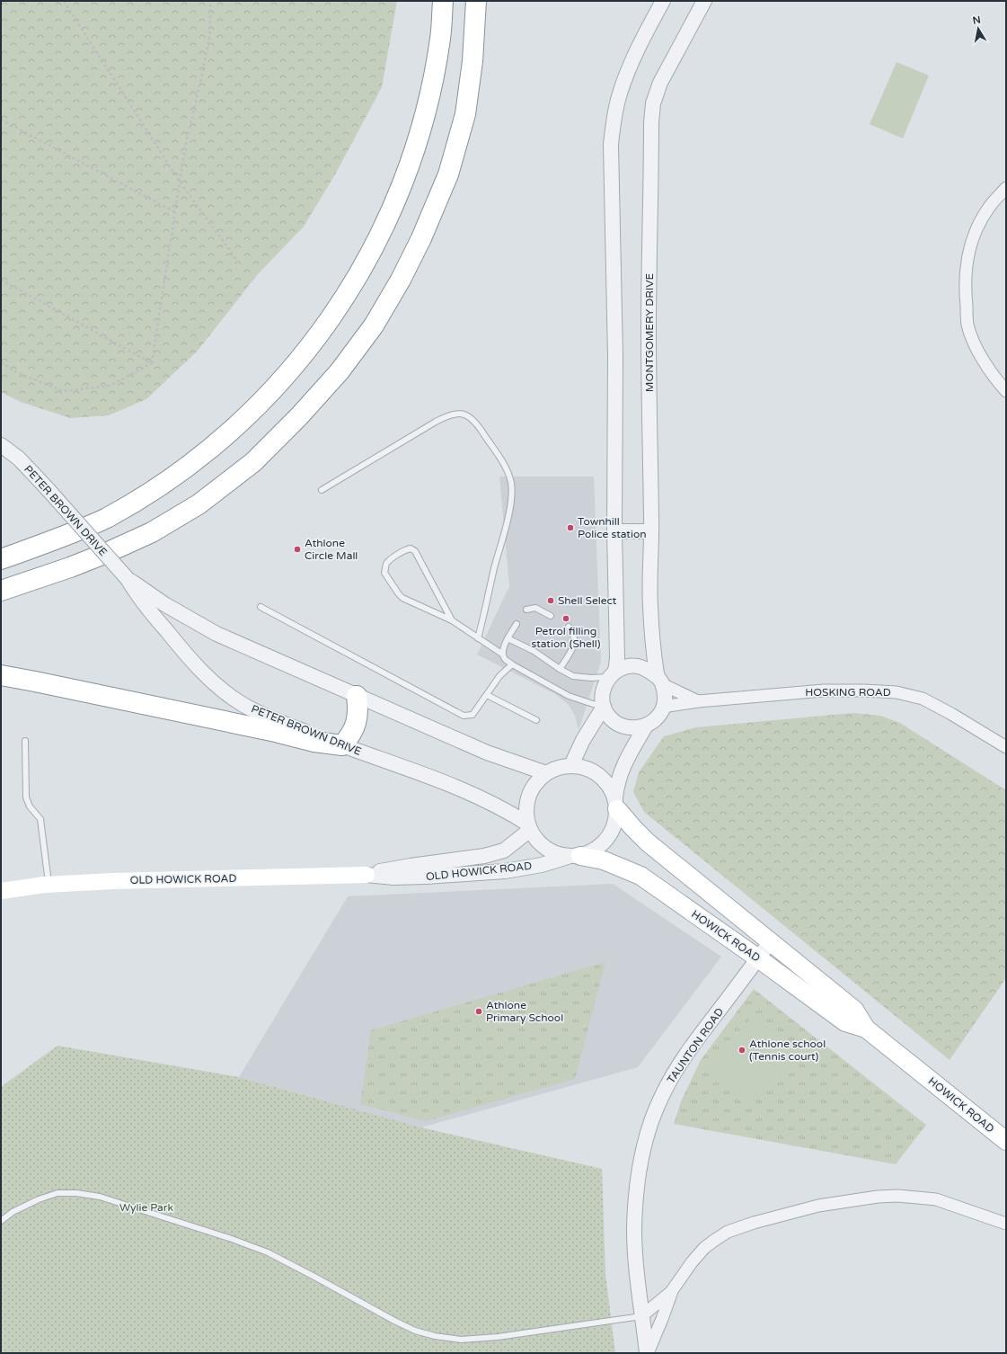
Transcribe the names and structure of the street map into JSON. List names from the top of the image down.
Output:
{
  "streets": {
    "main road": ["OLD HOWICK ROAD", "HOWICK ROAD"],
    "street": [
      "MONTGOMERY DRIVE",
      "PETER BROWN DRIVE",
      "HOSKING ROAD",
      "TAUNTON ROAD"
    ]
  },
  "crossings": [
    ["MONTGOMERY DRIVE", "HOSKING ROAD"],
    ["PETER BROWN DRIVE", "OLD HOWICK ROAD"],
    ["PETER BROWN DRIVE", "HOWICK ROAD"],
    ["OLD HOWICK ROAD", "HOWICK ROAD"],
    ["HOWICK ROAD", "TAUNTON ROAD"]
  ],
  "parks": ["Wylie Park"],
  "places": [
    "Townhill Police station",
    "Athlone Circle Mall",
    "Shell Select",
    "Petrol filling station (Shell)",
    "Athlone Primary School",
    "Athlone school (Tennis court)"
  ],
  "north": "top"
}
